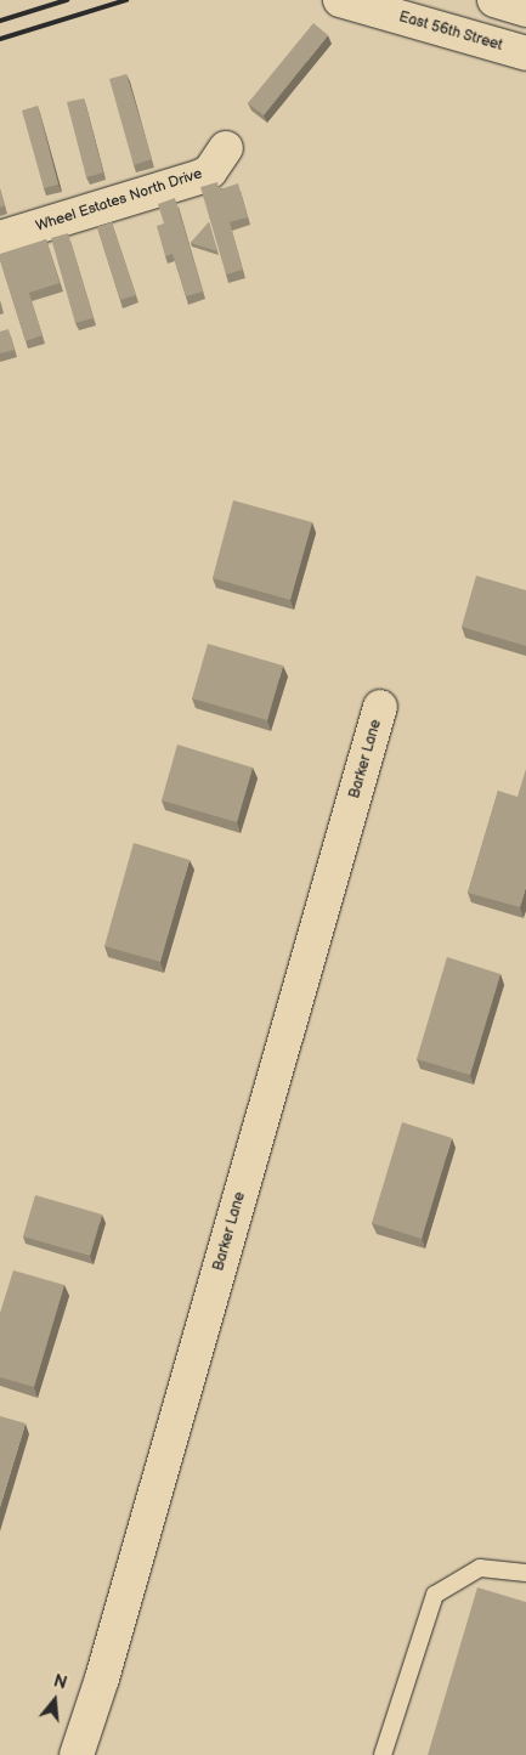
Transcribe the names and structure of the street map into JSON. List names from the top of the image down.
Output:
{
  "streets": {
    "street": ["East 56th Street", "Wheel Estates North Drive", "Barker Lane"]
  },
  "north": "top"
}
